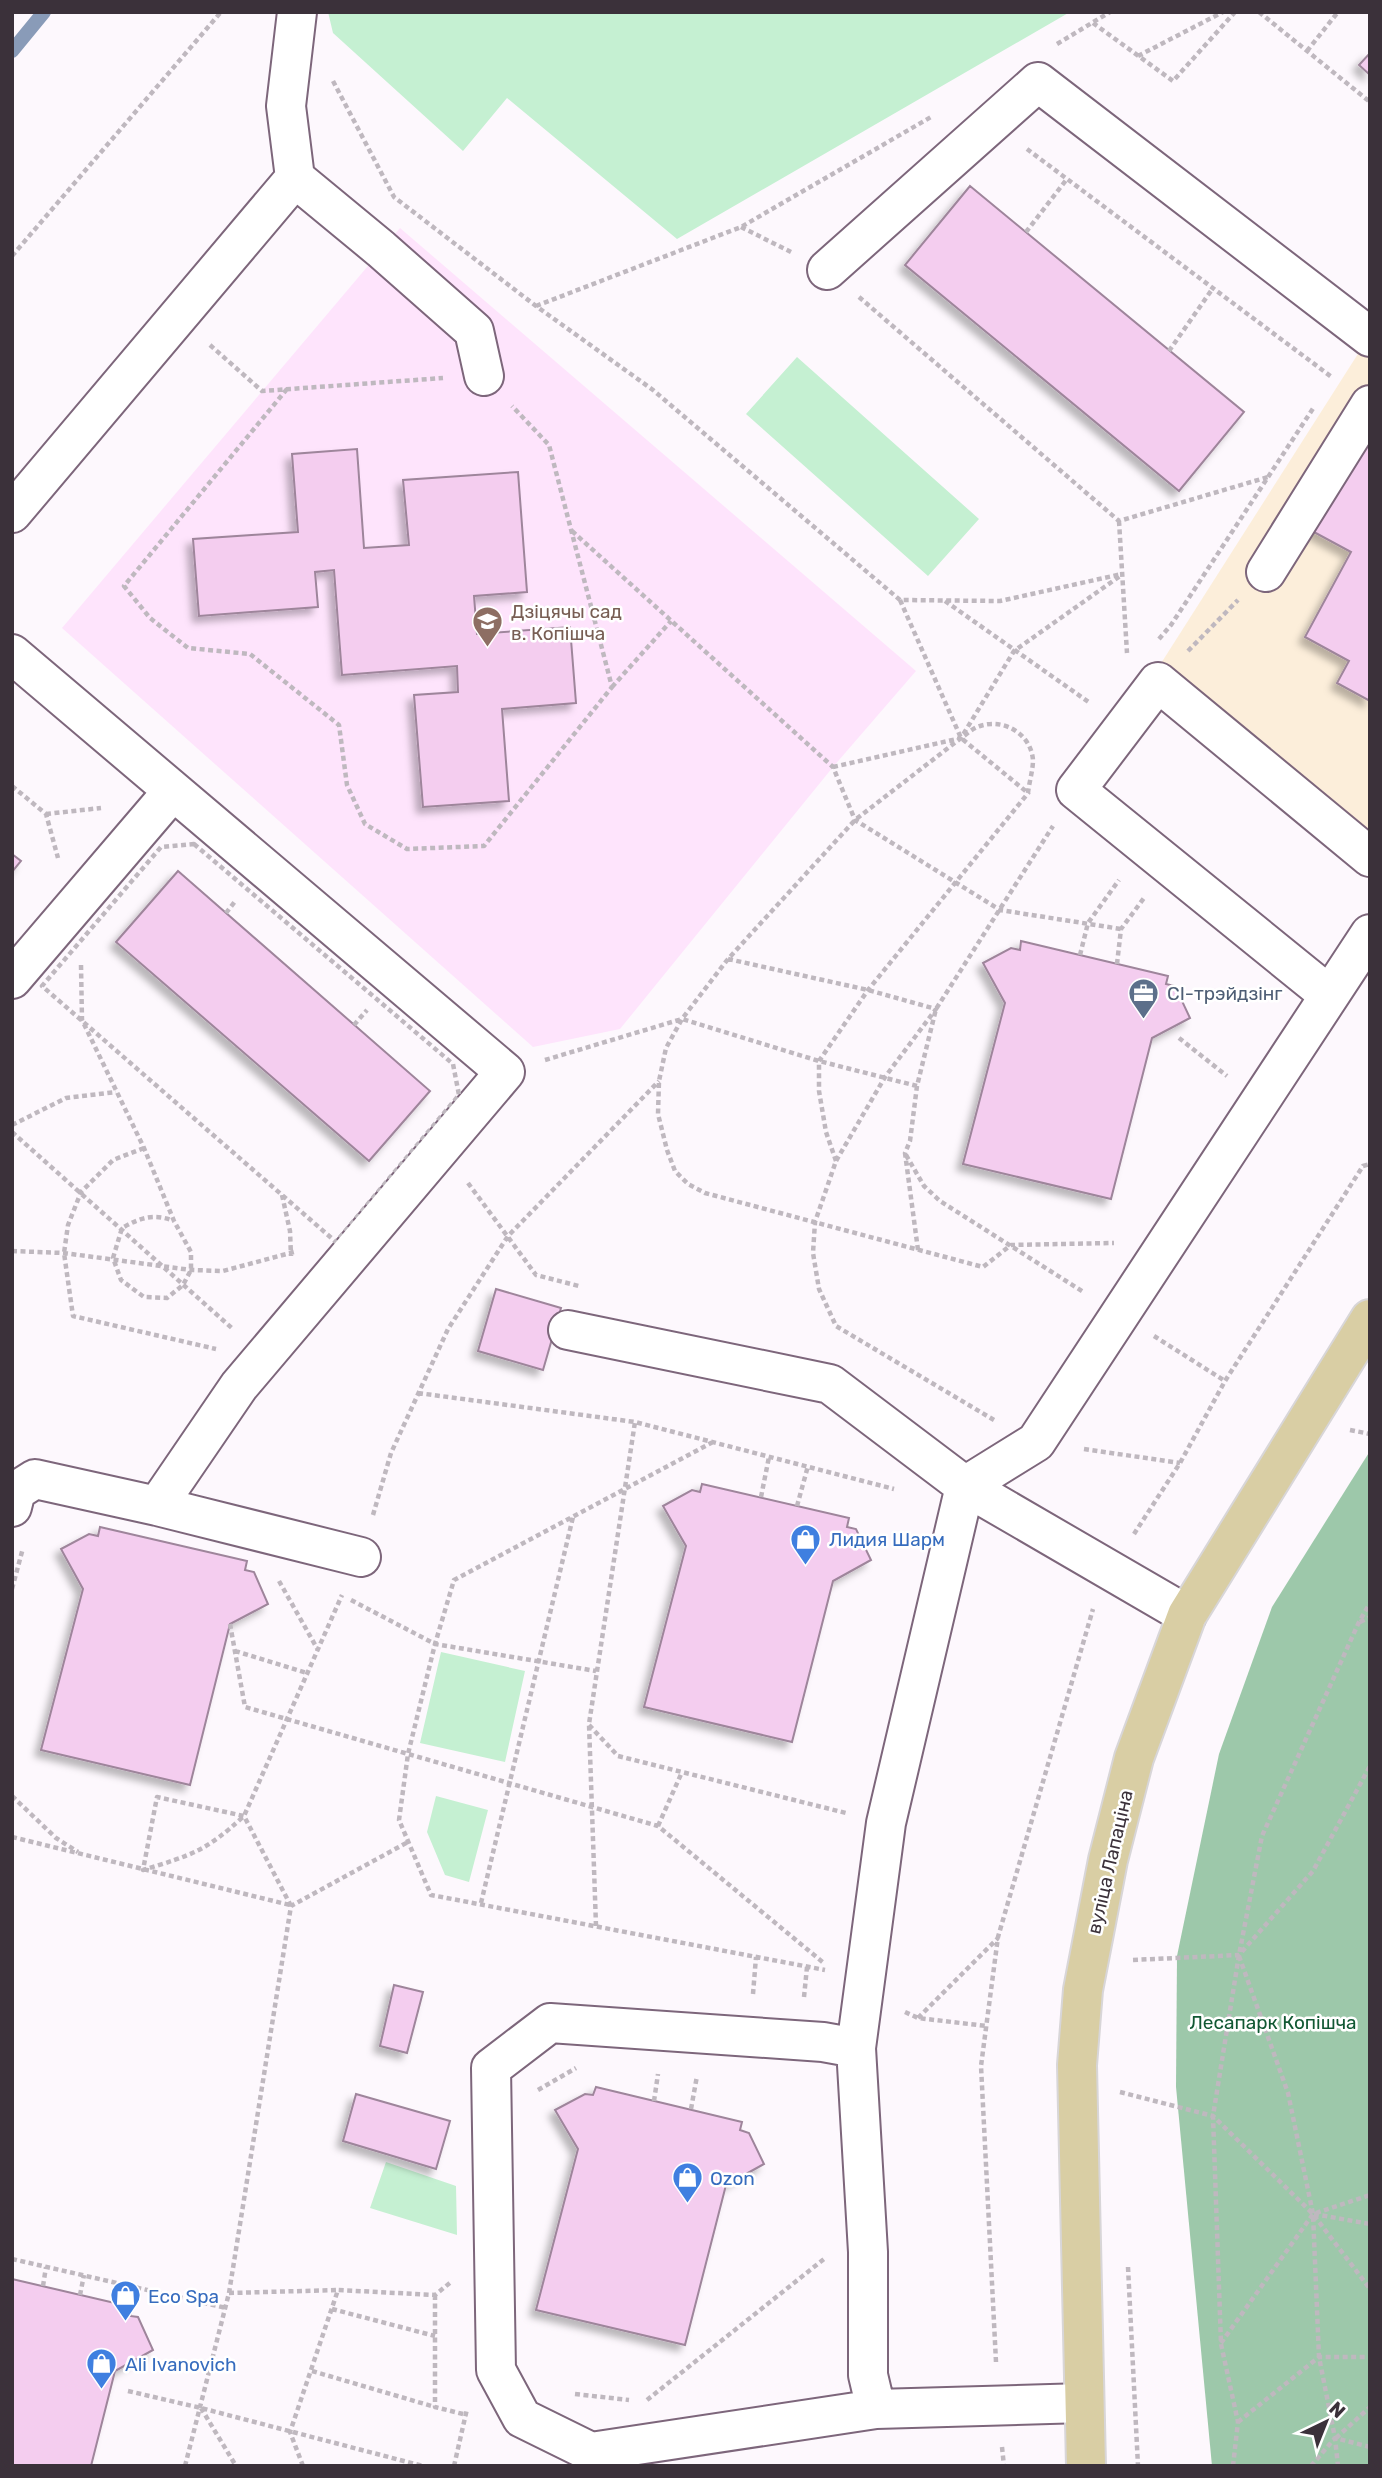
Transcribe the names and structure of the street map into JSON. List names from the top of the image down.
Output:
{
  "streets": {
    "main road": ["вуліца Лапаціна"]
  },
  "parks": ["Лесапарк Копішча"],
  "places": {
    "school or university": ["Дзіцячы сад в. Копішча"],
    "office": ["СІ-трэйдзінг"],
    "shop": [
      "Лидия Шарм",
      "Ozon",
      "Eco Spa",
      "Ali Ivanovich"
    ]
  },
  "north": "top right"
}
